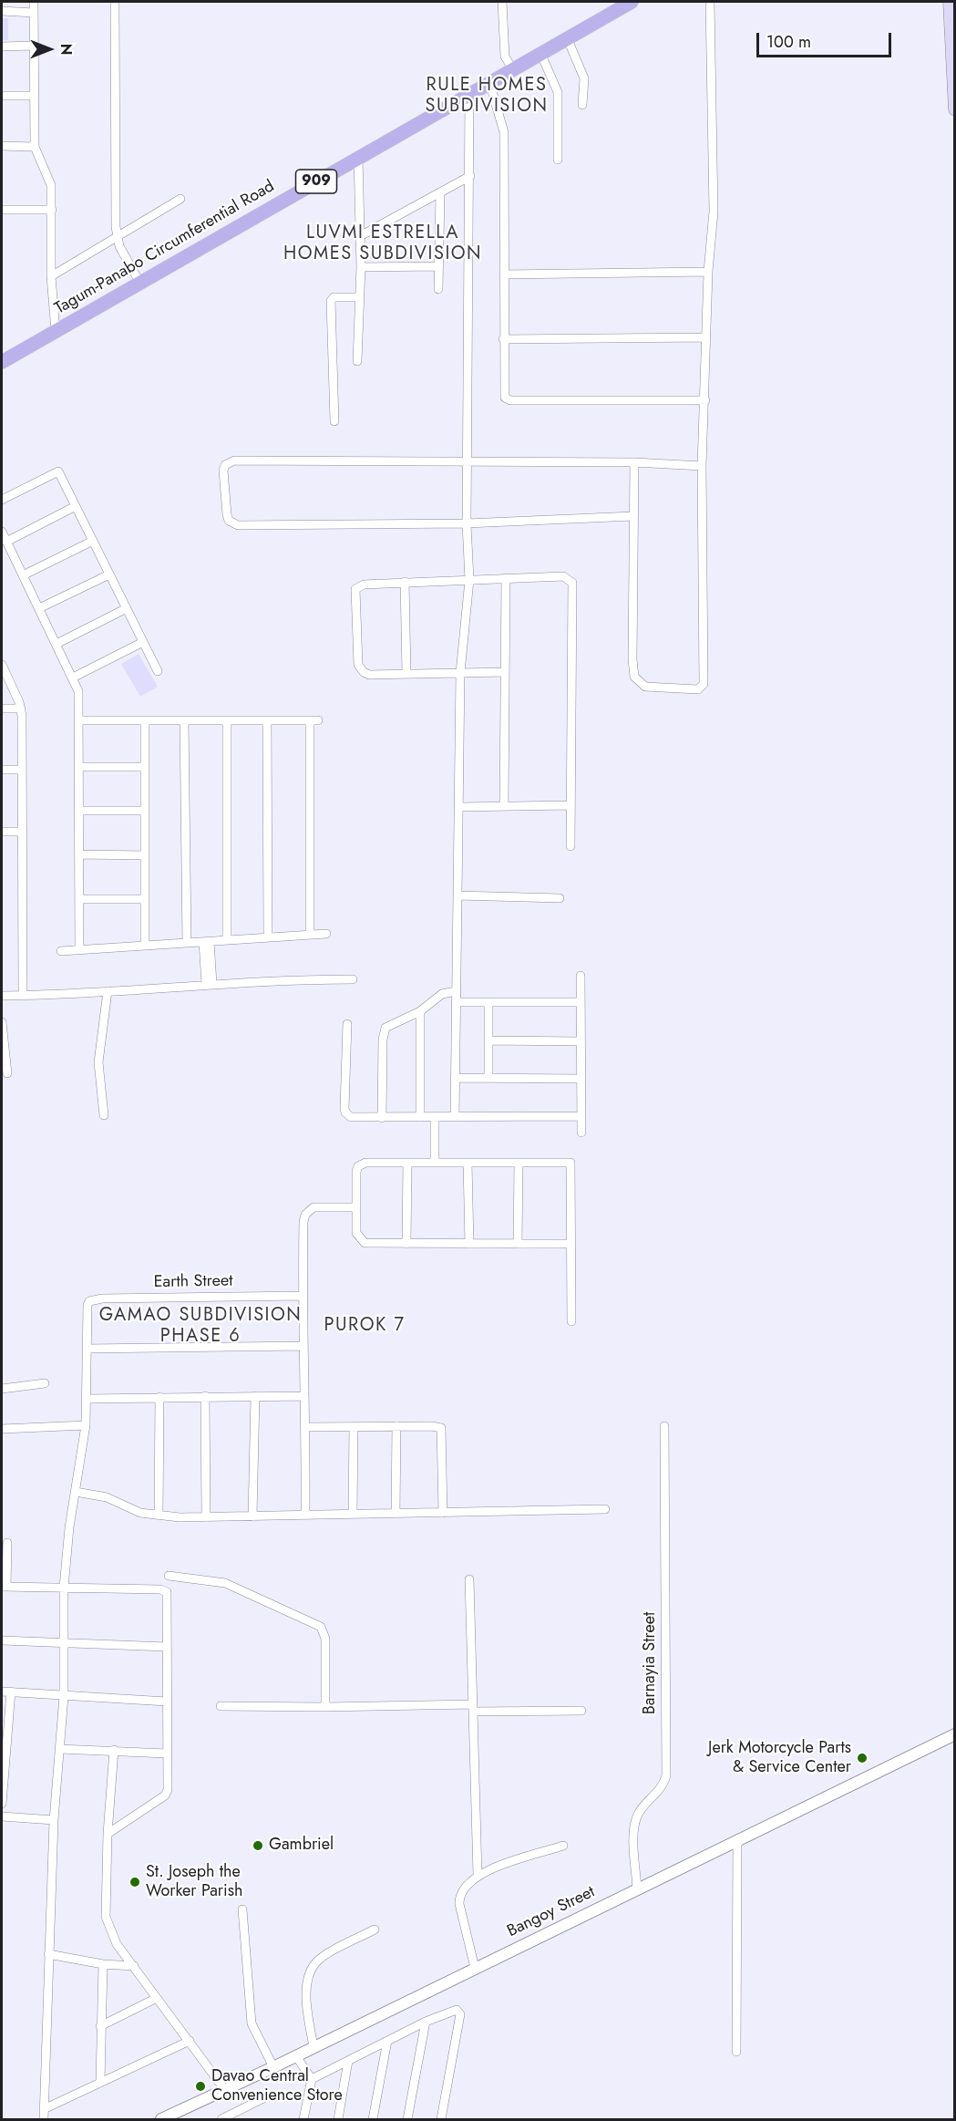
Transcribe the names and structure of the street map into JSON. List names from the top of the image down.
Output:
{
  "streets": {
    "main road": ["909", "Tagum-Panabo Circumferential Road"],
    "street": ["Earth Street", "Barnayia Street", "Bangoy Street"]
  },
  "crossings": [
    ["Barnayia Street", "Bangoy Street"]
  ],
  "districts": [
    "RULE HOMES SUBDIVISION",
    "LUVMI ESTRELLA HOMES SUBDIVISION",
    "GAMAO SUBDIVISION PHASE 6",
    "PUROK 7"
  ],
  "places": [
    "Jerk Motorcycle Parts & Service Center",
    "Gambriel",
    "St. Joseph the Worker Parish",
    "Davao Central Convenience Store"
  ],
  "scale_bar": "100 m",
  "north": "right"
}
